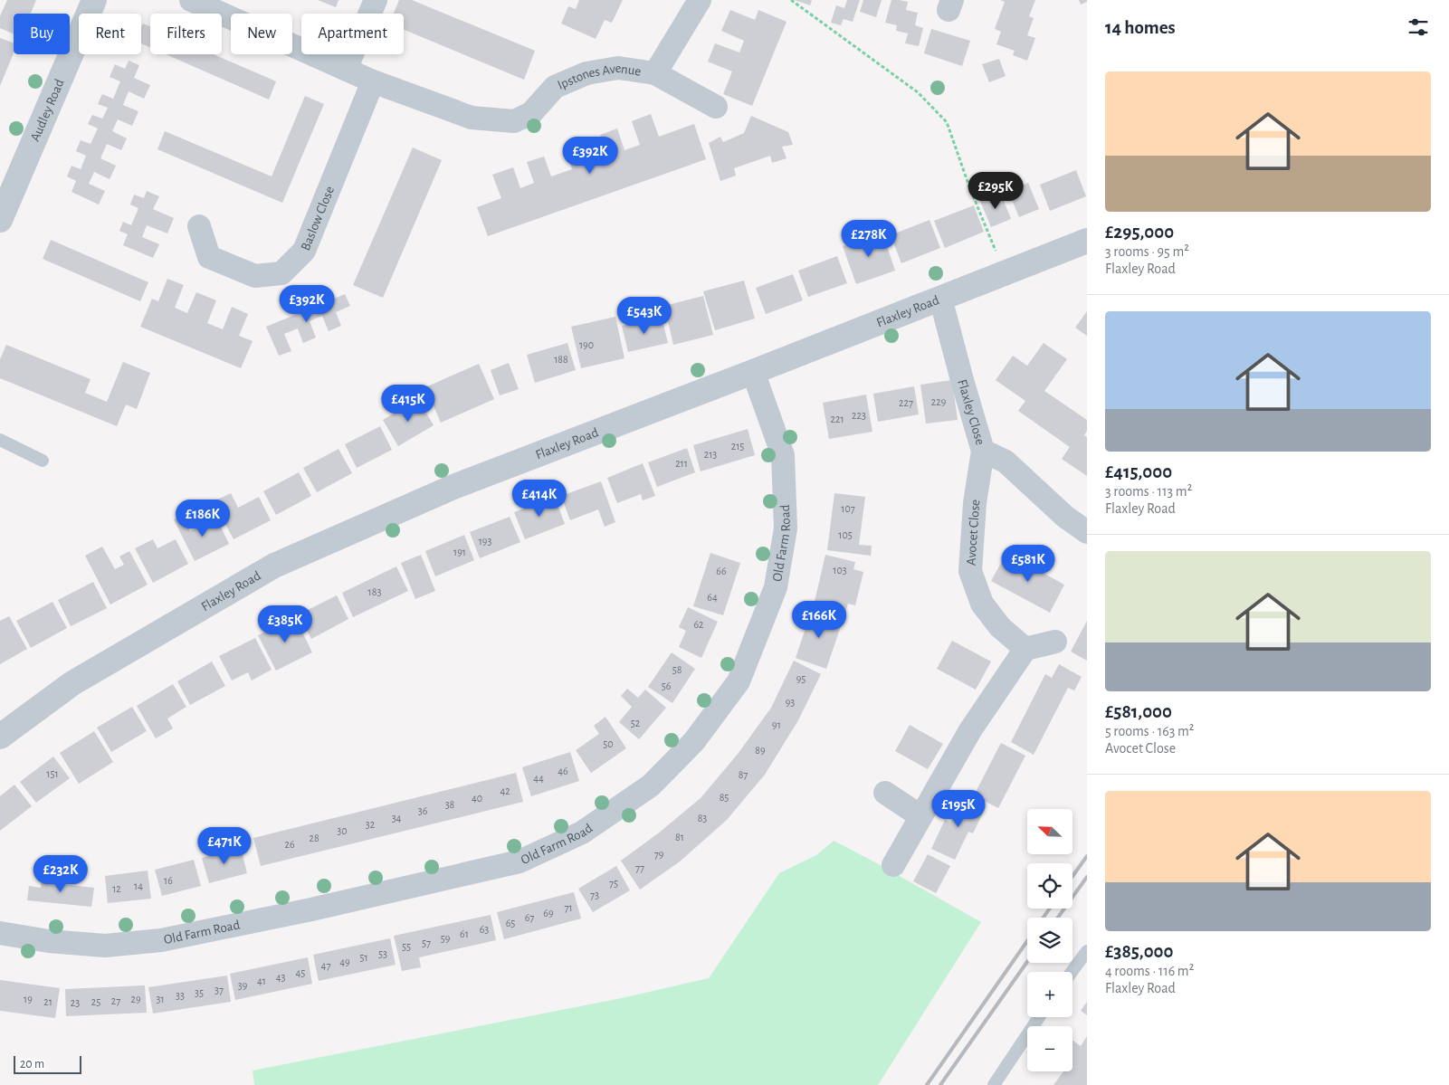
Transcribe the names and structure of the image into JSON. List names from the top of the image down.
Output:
{
  "streets": {
    "street": [
      "Ipstones Avenue",
      "Audley Road",
      "Baslow Close",
      "Flaxley Road",
      "Flaxley Close",
      "Avocet Close",
      "Old Farm Road"
    ]
  },
  "crossings": [
    ["Ipstones Avenue", "Baslow Close"],
    ["Flaxley Road", "Flaxley Close"],
    ["Flaxley Road", "Old Farm Road"],
    ["Flaxley Close", "Avocet Close"]
  ],
  "house_numbers": [
    "190",
    "188",
    "229",
    "227",
    "223",
    "221",
    "215",
    "213",
    "211",
    "107",
    "105",
    "193",
    "191",
    "103",
    "66",
    "183",
    "64",
    "62",
    "58",
    "95",
    "56",
    "93",
    "52",
    "91",
    "50",
    "89",
    "46",
    "151",
    "87",
    "44",
    "42",
    "85",
    "40",
    "38",
    "36",
    "34",
    "83",
    "32",
    "30",
    "81",
    "28",
    "26",
    "79",
    "77",
    "16",
    "75",
    "14",
    "12",
    "73",
    "71",
    "69",
    "67",
    "65",
    "63",
    "61",
    "59",
    "57",
    "55",
    "53",
    "51",
    "49",
    "47",
    "45",
    "43",
    "41",
    "39",
    "37",
    "35",
    "33",
    "19",
    "29",
    "31",
    "27",
    "21",
    "25",
    "23"
  ],
  "scale_bar": "20 m",
  "north": "top left",
  "page": {
    "heading": "14 homes",
    "chip": [
      "Buy",
      "Rent",
      "Filters",
      "New",
      "Apartment"
    ],
    "list": [
      {
        "name": "£295,000",
        "note": "3 rooms · 95 m² · Flaxley Road"
      },
      {
        "name": "£415,000",
        "note": "3 rooms · 113 m² · Flaxley Road"
      },
      {
        "name": "£581,000",
        "note": "5 rooms · 163 m² · Avocet Close"
      },
      {
        "name": "£385,000",
        "note": "4 rooms · 116 m² · Flaxley Road"
      }
    ],
    "price": [
      "£392K",
      "£295K",
      "£278K",
      "£392K",
      "£543K",
      "£415K",
      "£414K",
      "£186K",
      "£581K",
      "£166K",
      "£385K",
      "£195K",
      "£471K",
      "£232K"
    ],
    "map_buttons": ["+", "−"],
    "scale": "20 m"
  }
}
